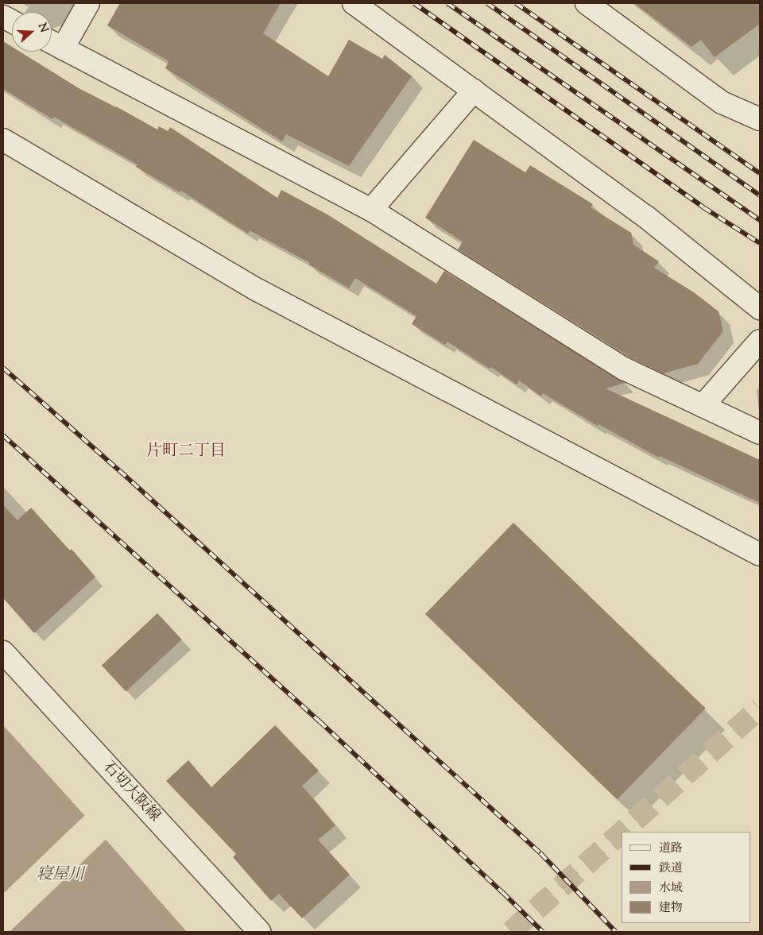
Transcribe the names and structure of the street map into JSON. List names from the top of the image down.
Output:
{
  "streets": {
    "street": ["石切大阪線"]
  },
  "districts": ["片町二丁目"],
  "water": ["寝屋川"],
  "legend": [
    "道路",
    "鉄道",
    "水域",
    "建物"
  ],
  "north": "right"
}
